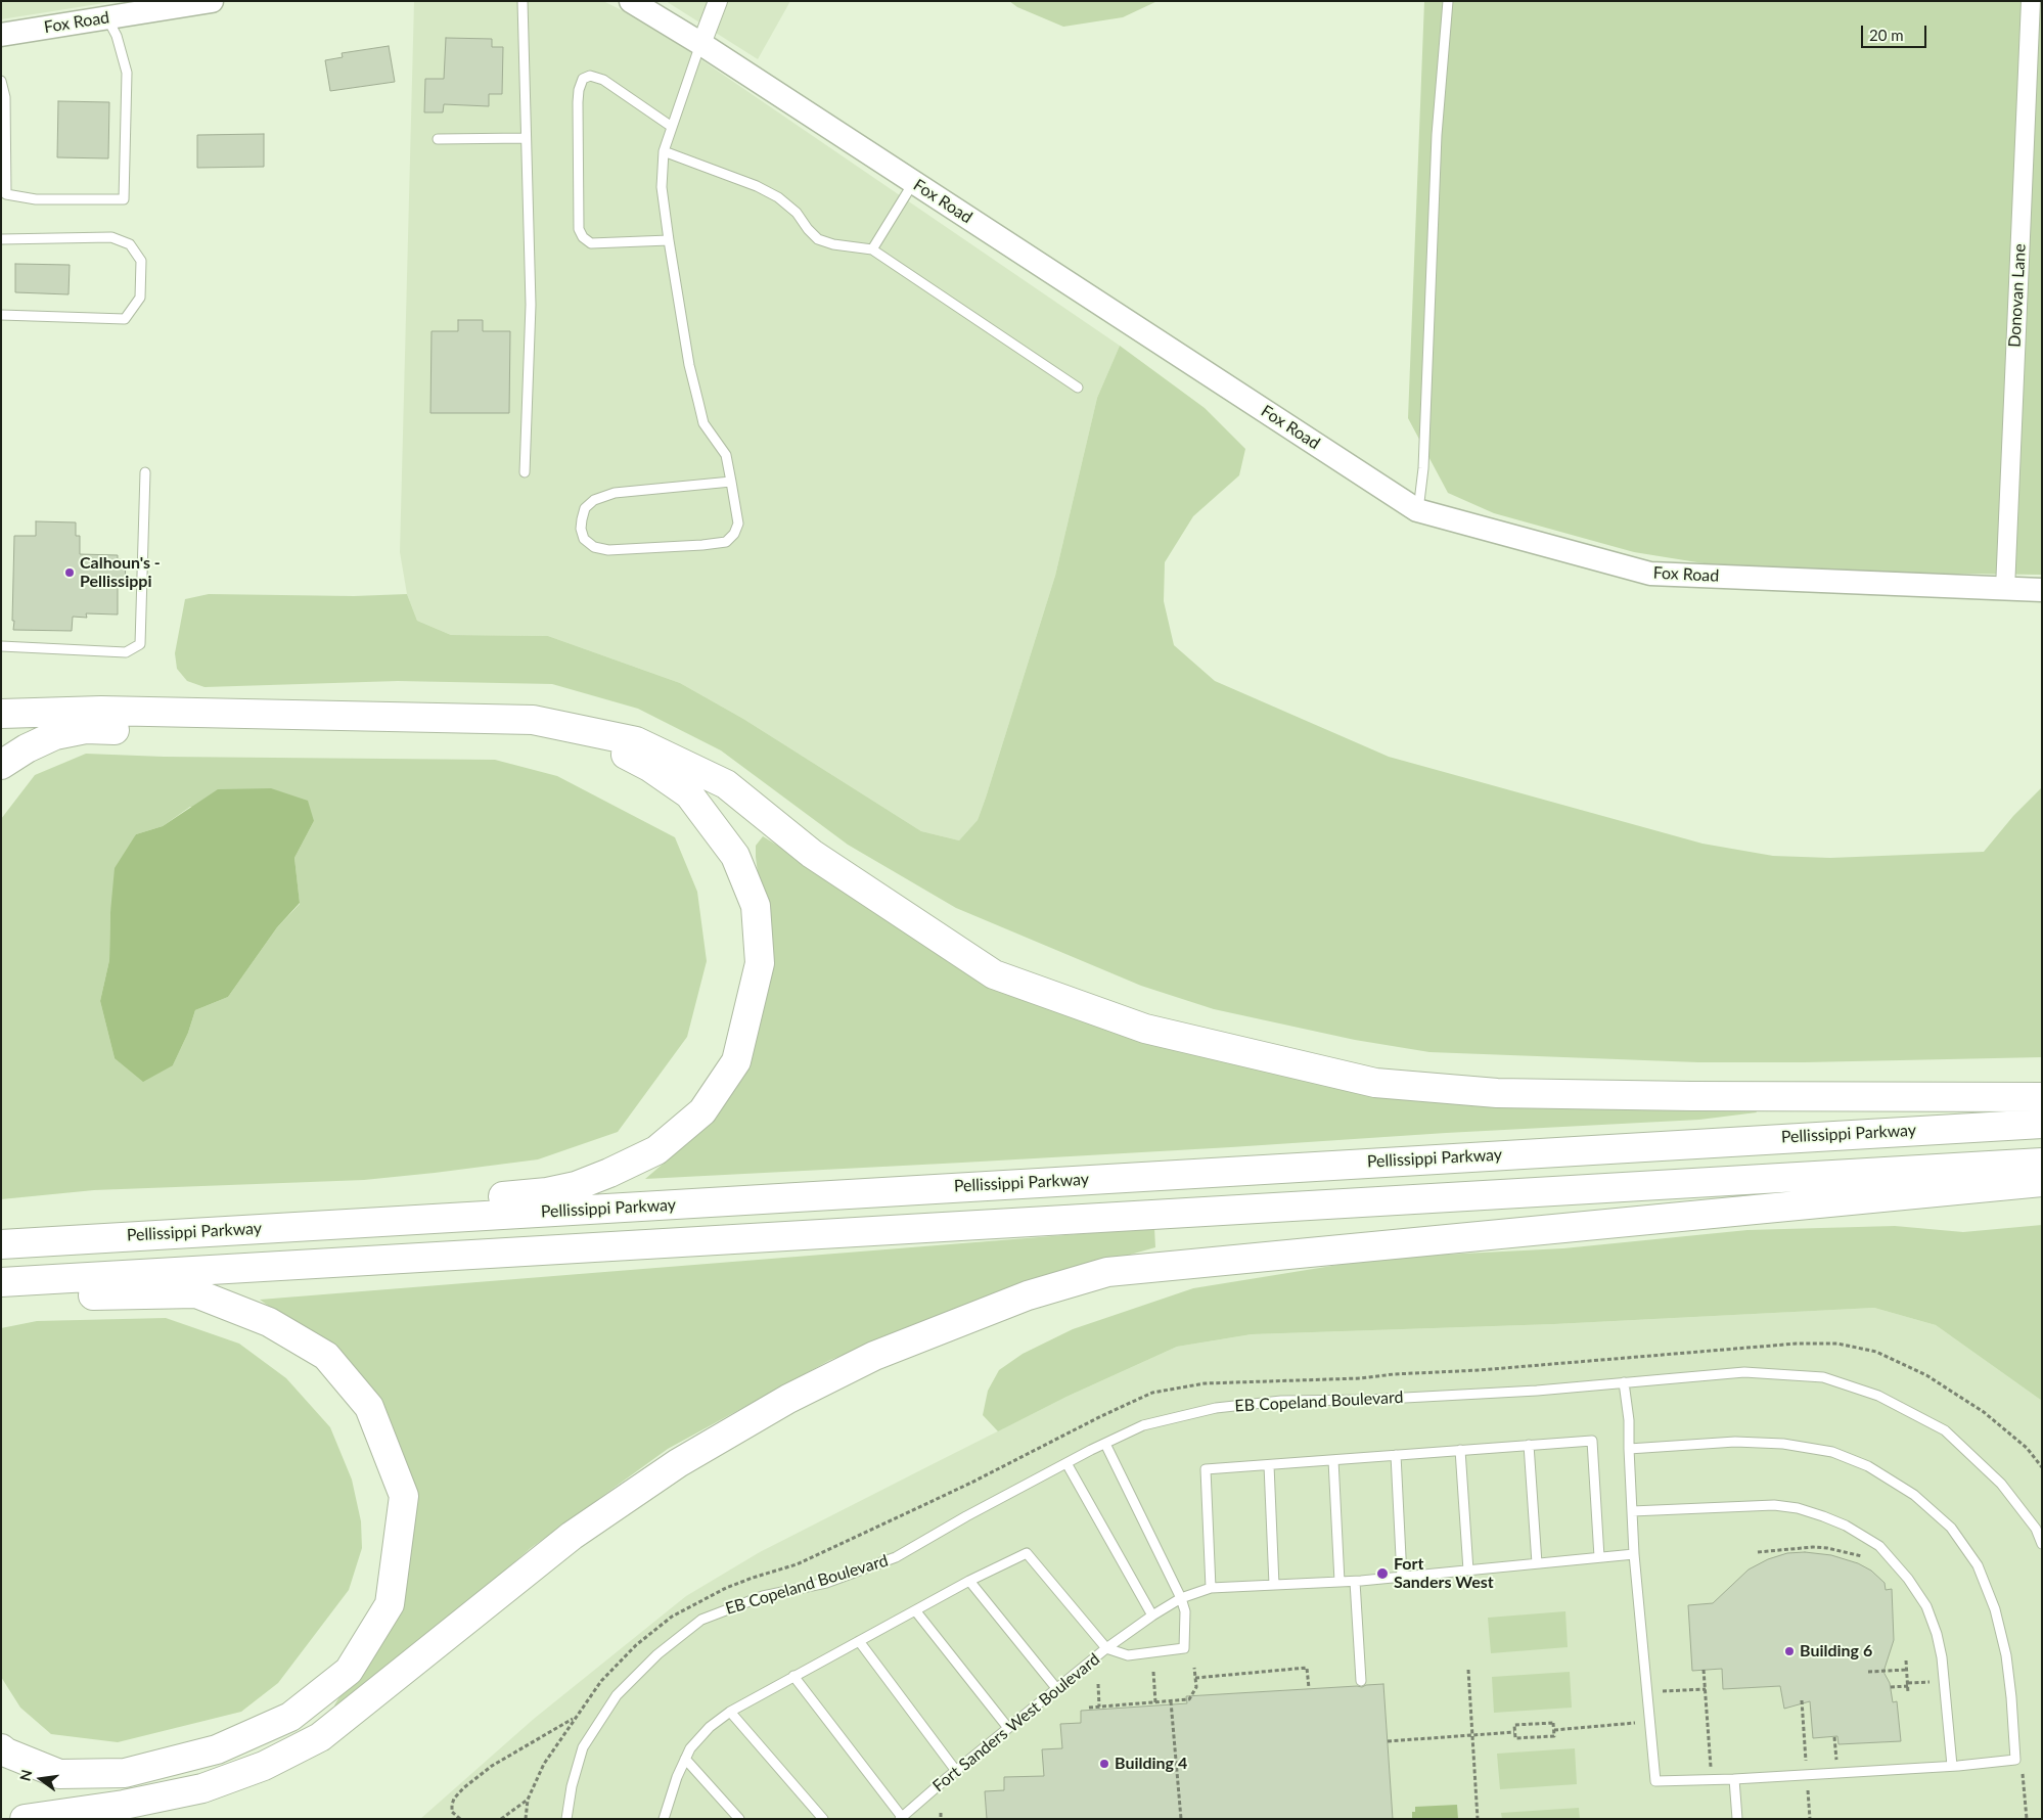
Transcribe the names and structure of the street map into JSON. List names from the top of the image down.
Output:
{
  "streets": {
    "highway": ["Pellissippi Parkway"],
    "street": ["Fox Road", "Donovan Lane"],
    "lane": ["EB Copeland Boulevard", "Fort Sanders West Boulevard"]
  },
  "crossings": [
    ["Fox Road", "Donovan Lane"]
  ],
  "places": [
    "Calhoun's - Pellissippi",
    "Fort Sanders West",
    "Building 6",
    "Building 4"
  ],
  "scale_bar": "20 m",
  "north": "left"
}
